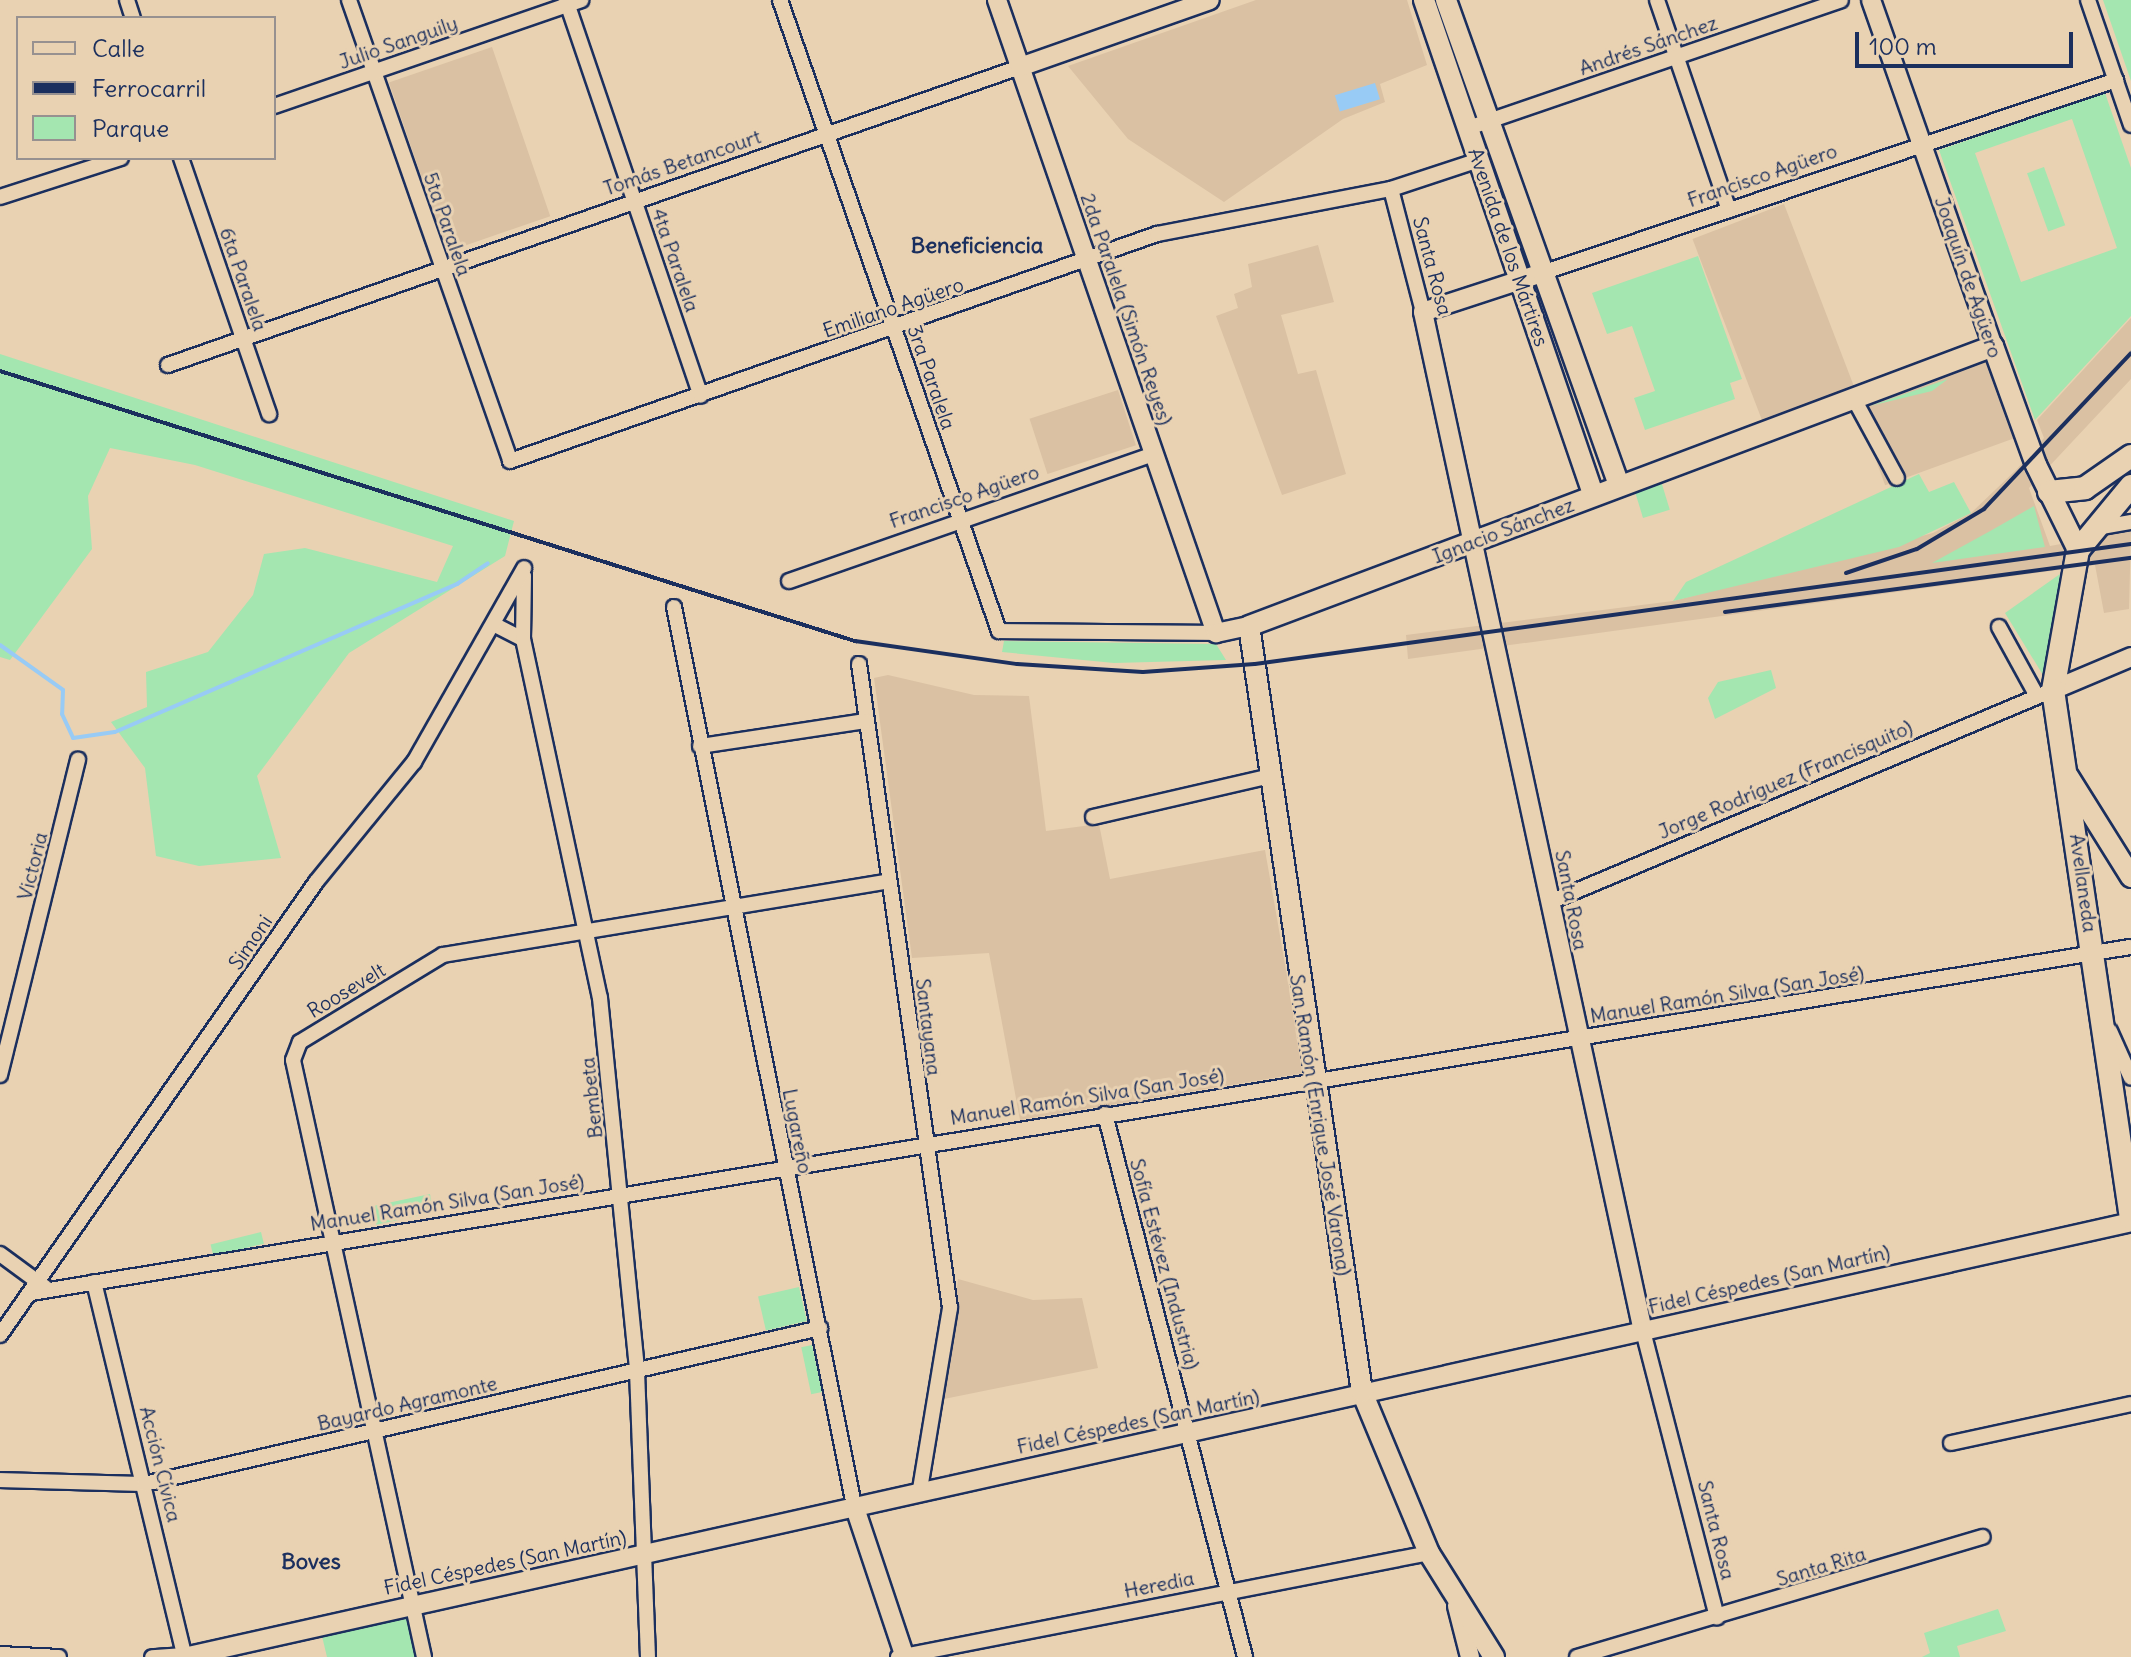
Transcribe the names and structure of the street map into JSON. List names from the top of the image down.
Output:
{
  "streets": {
    "main road": [
      "Avenida de los Mártires",
      "Joaquín de Agüero",
      "Ignacio Sánchez",
      "Avellaneda",
      "San Ramón (Enrique José Varona)"
    ],
    "street": [
      "Julio Sanguily",
      "Andrés Sánchez",
      "Tomás Betancourt",
      "Francisco Agüero",
      "5ta Paralela",
      "4ta Paralela",
      "Santa Rosa",
      "6ta Paralela",
      "Emiliano Agüero",
      "2da Paralela (Simón Reyes)",
      "3ra Paralela",
      "Jorge Rodríguez (Francisquito)",
      "Victoria",
      "Simoni",
      "Roosevelt",
      "Manuel Ramón Silva (San José)",
      "Santayana",
      "Bembeta",
      "Lugareño",
      "Sofía Estévez (Industria)",
      "Fidel Céspedes (San Martín)",
      "Bayardo Agramonte",
      "Acción Cívica",
      "Santa Rita",
      "Heredia"
    ]
  },
  "crossings": [
    ["Julio Sanguily", "5ta Paralela"],
    ["Julio Sanguily", "4ta Paralela"],
    ["Andrés Sánchez", "Avenida de los Mártires"],
    ["Tomás Betancourt", "5ta Paralela"],
    ["Tomás Betancourt", "4ta Paralela"],
    ["Tomás Betancourt", "6ta Paralela"],
    ["Tomás Betancourt", "2da Paralela (Simón Reyes)"],
    ["Tomás Betancourt", "3ra Paralela"],
    ["Francisco Agüero", "Avenida de los Mártires"],
    ["Francisco Agüero", "Santa Rosa"],
    ["Francisco Agüero", "Joaquín de Agüero"],
    ["Francisco Agüero", "2da Paralela (Simón Reyes)"],
    ["Francisco Agüero", "3ra Paralela"],
    ["5ta Paralela", "Emiliano Agüero"],
    ["Avenida de los Mártires", "Emiliano Agüero"],
    ["Avenida de los Mártires", "Ignacio Sánchez"],
    ["4ta Paralela", "Emiliano Agüero"],
    ["Santa Rosa", "Emiliano Agüero"],
    ["Santa Rosa", "Ignacio Sánchez"],
    ["Santa Rosa", "Jorge Rodríguez (Francisquito)"],
    ["Santa Rosa", "Manuel Ramón Silva (San José)"],
    ["Santa Rosa", "Fidel Céspedes (San Martín)"],
    ["Santa Rosa", "Santa Rita"],
    ["Joaquín de Agüero", "Ignacio Sánchez"],
    ["Joaquín de Agüero", "Avellaneda"],
    ["Emiliano Agüero", "2da Paralela (Simón Reyes)"],
    ["Emiliano Agüero", "3ra Paralela"],
    ["2da Paralela (Simón Reyes)", "Ignacio Sánchez"],
    ["3ra Paralela", "Ignacio Sánchez"],
    ["Ignacio Sánchez", "San Ramón (Enrique José Varona)"],
    ["Jorge Rodríguez (Francisquito)", "Avellaneda"],
    ["Avellaneda", "Manuel Ramón Silva (San José)"],
    ["Avellaneda", "Fidel Céspedes (San Martín)"],
    ["Simoni", "Manuel Ramón Silva (San José)"],
    ["Simoni", "Bembeta"],
    ["Roosevelt", "Manuel Ramón Silva (San José)"],
    ["Roosevelt", "Santayana"],
    ["Roosevelt", "Bembeta"],
    ["Roosevelt", "Lugareño"],
    ["Roosevelt", "Fidel Céspedes (San Martín)"],
    ["Roosevelt", "Bayardo Agramonte"],
    ["Manuel Ramón Silva (San José)", "Santayana"],
    ["Manuel Ramón Silva (San José)", "Bembeta"],
    ["Manuel Ramón Silva (San José)", "San Ramón (Enrique José Varona)"],
    ["Manuel Ramón Silva (San José)", "Lugareño"],
    ["Manuel Ramón Silva (San José)", "Sofía Estévez (Industria)"],
    ["Manuel Ramón Silva (San José)", "Acción Cívica"],
    ["Santayana", "Fidel Céspedes (San Martín)"],
    ["Bembeta", "Fidel Céspedes (San Martín)"],
    ["Bembeta", "Bayardo Agramonte"],
    ["San Ramón (Enrique José Varona)", "Fidel Céspedes (San Martín)"],
    ["San Ramón (Enrique José Varona)", "Heredia"],
    ["Lugareño", "Fidel Céspedes (San Martín)"],
    ["Lugareño", "Bayardo Agramonte"],
    ["Lugareño", "Heredia"],
    ["Sofía Estévez (Industria)", "Fidel Céspedes (San Martín)"],
    ["Sofía Estévez (Industria)", "Heredia"],
    ["Fidel Céspedes (San Martín)", "Acción Cívica"],
    ["Bayardo Agramonte", "Acción Cívica"]
  ],
  "districts": ["Beneficiencia", "Boves"],
  "legend": ["Calle", "Ferrocarril", "Parque"],
  "scale_bar": "100 m"
}
